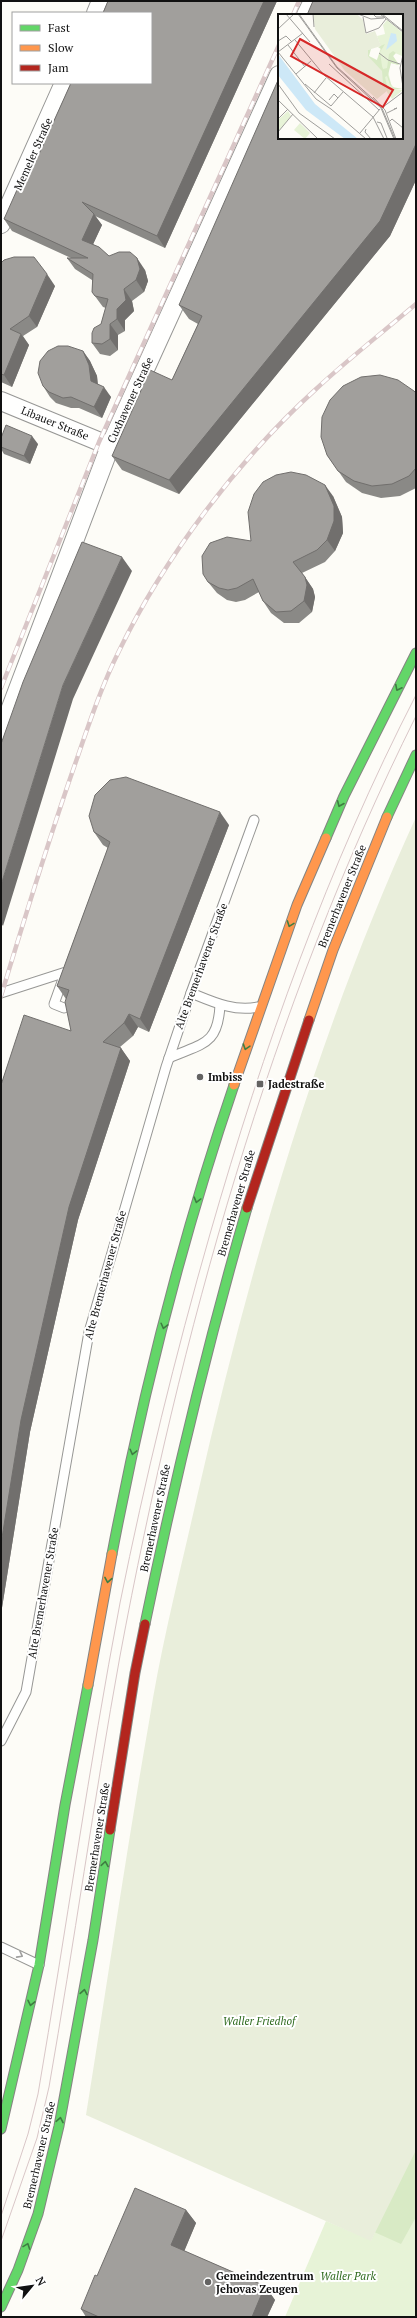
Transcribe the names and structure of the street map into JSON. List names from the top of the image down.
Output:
{
  "streets": {
    "main road": ["Bremerhavener Straße"],
    "street": ["Memeler Straße", "Cuxhavener Straße", "Libauer Straße"],
    "lane": ["Alte Bremerhavener Straße"]
  },
  "crossings": [
    ["Cuxhavener Straße", "Libauer Straße"]
  ],
  "parks": ["Waller Friedhof", "Waller Park"],
  "places": {
    "other": ["Imbiss", "Gemeindezentrum Jehovas Zeugen"],
    "transit": ["Jadestraße"]
  },
  "legend": ["Fast", "Slow", "Jam"],
  "north": "top right"
}
